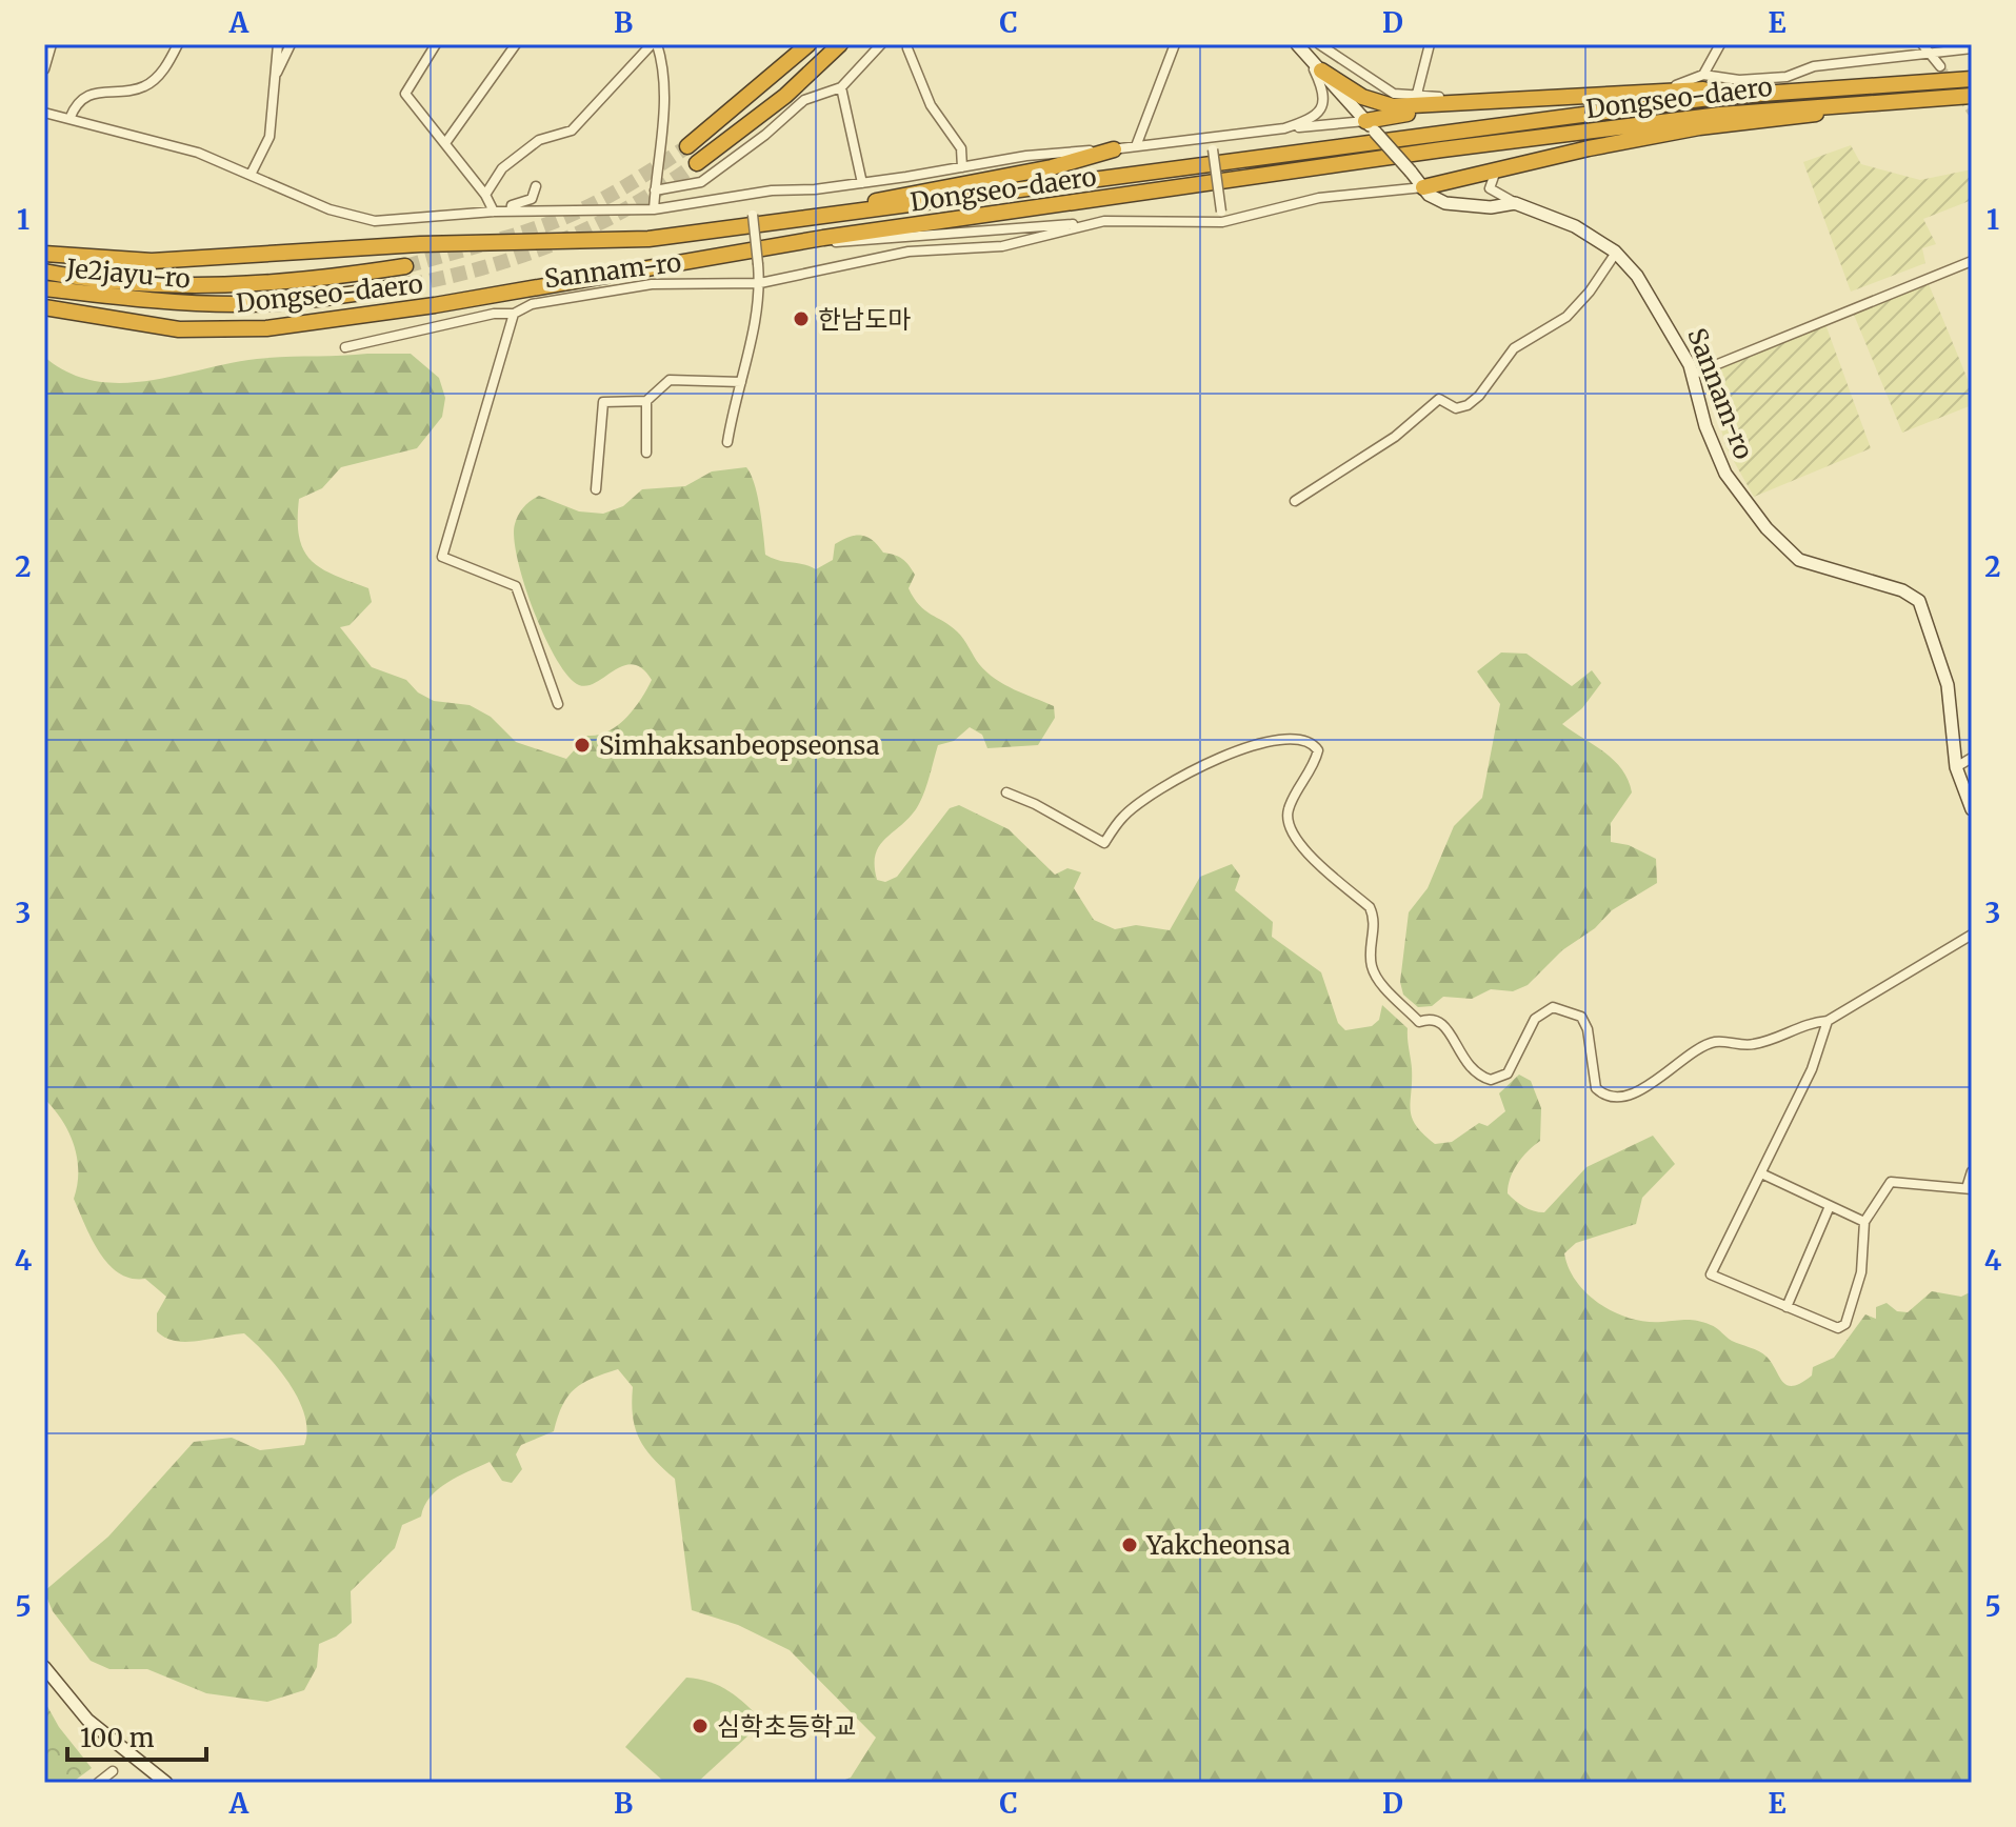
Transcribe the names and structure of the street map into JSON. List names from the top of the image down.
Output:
{
  "streets": {
    "highway": ["Dongseo-daero", "Je2jayu-ro"],
    "street": ["Sannam-ro"]
  },
  "places": [
    "한남도마",
    "Simhaksanbeopseonsa",
    "Yakcheonsa",
    "심학초등학교"
  ],
  "scale_bar": "100 m",
  "grid": {
    "columns": [
      "A",
      "B",
      "C",
      "D",
      "E"
    ],
    "rows": [
      "1",
      "2",
      "3",
      "4",
      "5"
    ]
  }
}
